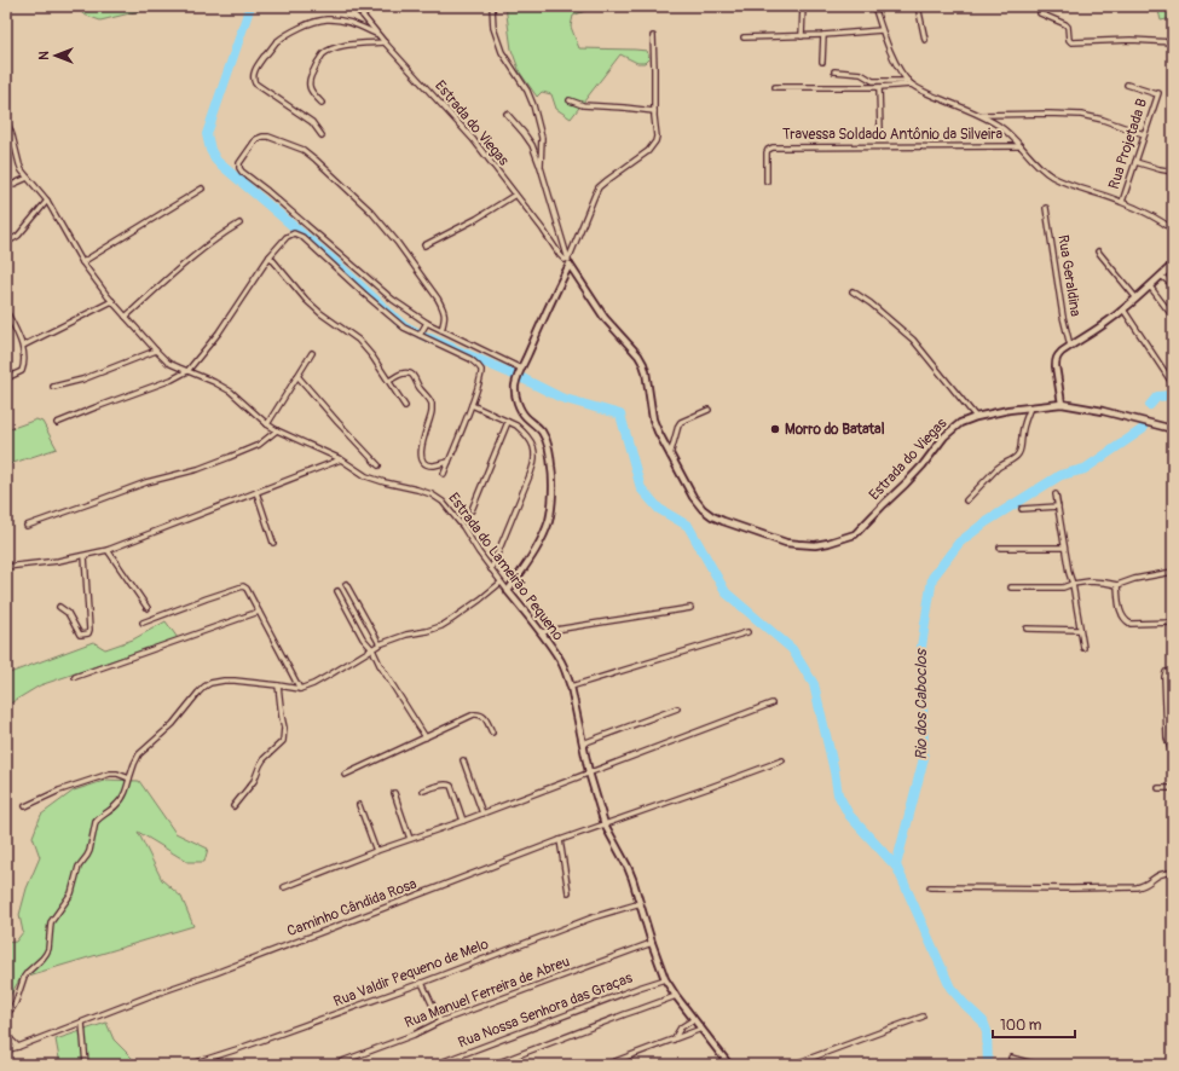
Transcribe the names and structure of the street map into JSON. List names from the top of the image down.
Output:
{
  "streets": {
    "street": [
      "Estrada do Viegas",
      "Travessa Soldado Antônio da Silveira",
      "Rua Projetada B",
      "Rua Geraldina",
      "Estrada do Lameirão Pequeno",
      "Caminho Cândida Rosa",
      "Rua Valdir Pequeno de Melo",
      "Rua Manuel Ferreira de Abreu",
      "Rua Nossa Senhora das Graças"
    ]
  },
  "crossings": [
    ["Estrada do Lameirão Pequeno", "Caminho Cândida Rosa"],
    ["Estrada do Lameirão Pequeno", "Rua Valdir Pequeno de Melo"],
    ["Estrada do Lameirão Pequeno", "Rua Manuel Ferreira de Abreu"],
    ["Estrada do Lameirão Pequeno", "Rua Nossa Senhora das Graças"]
  ],
  "water": ["Rio dos Caboclos"],
  "places": ["Morro do Batatal"],
  "scale_bar": "100 m",
  "north": "left"
}
